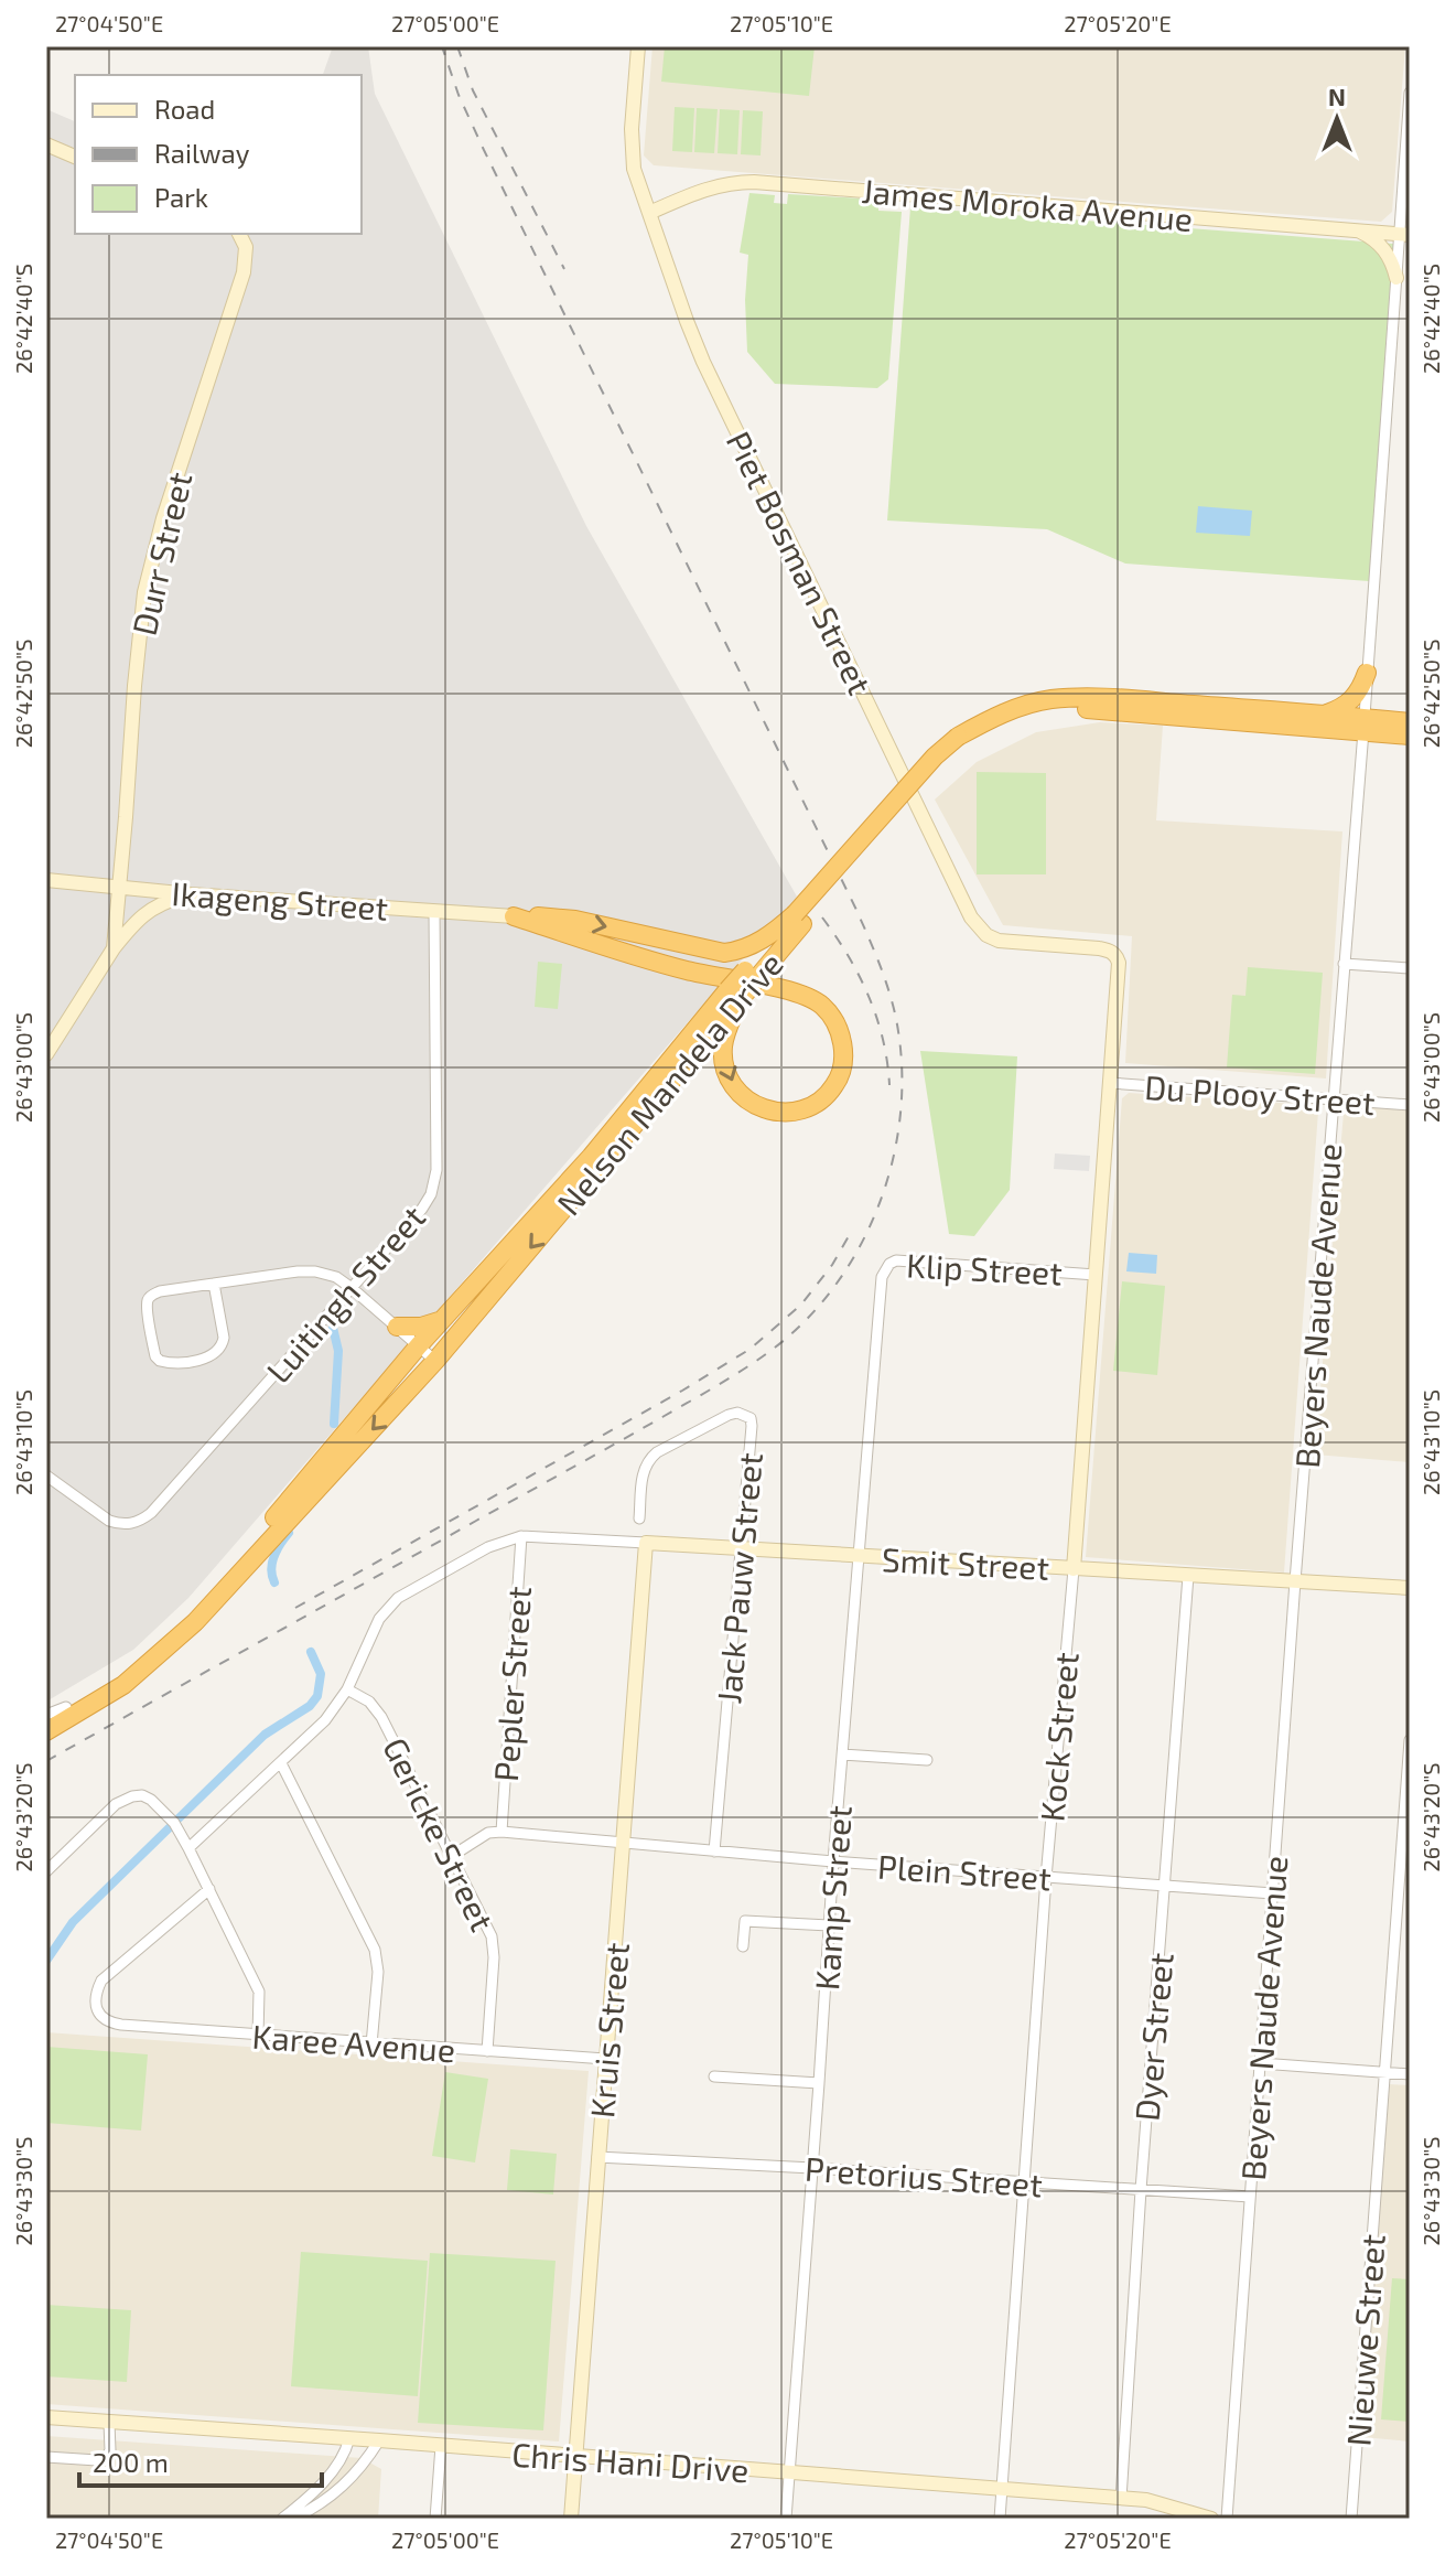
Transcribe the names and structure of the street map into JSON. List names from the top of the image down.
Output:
{
  "streets": {
    "highway": ["Nelson Mandela Drive"],
    "street": [
      "James Moroka Avenue",
      "Durr Street",
      "Piet Bosman Street",
      "Ikageng Street",
      "Du Plooy Street",
      "Klip Street",
      "Luitingh Street",
      "Beyers Naude Avenue",
      "Smit Street",
      "Jack Pauw Street",
      "Pepler Street",
      "Kock Street",
      "Gericke Street",
      "Plein Street",
      "Kamp Street",
      "Kruis Street",
      "Dyer Street",
      "Karee Avenue",
      "Pretorius Street",
      "Nieuwe Street",
      "Chris Hani Drive"
    ]
  },
  "crossings": [
    ["James Moroka Avenue", "Piet Bosman Street"],
    ["James Moroka Avenue", "Beyers Naude Avenue"],
    ["Durr Street", "Ikageng Street"],
    ["Piet Bosman Street", "Kock Street"],
    ["Ikageng Street", "Luitingh Street"],
    ["Nelson Mandela Drive", "Beyers Naude Avenue"],
    ["Du Plooy Street", "Beyers Naude Avenue"],
    ["Du Plooy Street", "Kock Street"],
    ["Klip Street", "Kock Street"],
    ["Klip Street", "Kamp Street"],
    ["Beyers Naude Avenue", "Smit Street"],
    ["Beyers Naude Avenue", "Plein Street"],
    ["Beyers Naude Avenue", "Pretorius Street"],
    ["Smit Street", "Jack Pauw Street"],
    ["Smit Street", "Pepler Street"],
    ["Smit Street", "Kock Street"],
    ["Smit Street", "Kamp Street"],
    ["Smit Street", "Kruis Street"],
    ["Smit Street", "Dyer Street"],
    ["Jack Pauw Street", "Plein Street"],
    ["Pepler Street", "Plein Street"],
    ["Kock Street", "Plein Street"],
    ["Kock Street", "Pretorius Street"],
    ["Kock Street", "Chris Hani Drive"],
    ["Gericke Street", "Plein Street"],
    ["Gericke Street", "Karee Avenue"],
    ["Plein Street", "Kamp Street"],
    ["Plein Street", "Kruis Street"],
    ["Plein Street", "Dyer Street"],
    ["Kamp Street", "Pretorius Street"],
    ["Kamp Street", "Chris Hani Drive"],
    ["Kruis Street", "Karee Avenue"],
    ["Kruis Street", "Pretorius Street"],
    ["Kruis Street", "Chris Hani Drive"],
    ["Dyer Street", "Pretorius Street"],
    ["Dyer Street", "Chris Hani Drive"]
  ],
  "legend": ["Road", "Railway", "Park"],
  "scale_bar": "200 m",
  "north": "top",
  "coordinates": [
    "27°04'50\"E",
    "27°05'00\"E",
    "27°05'10\"E",
    "27°05'20\"E",
    "26°42'40\"S",
    "26°42'50\"S",
    "26°43'00\"S",
    "26°43'10\"S",
    "26°43'20\"S",
    "26°43'30\"S"
  ]
}
